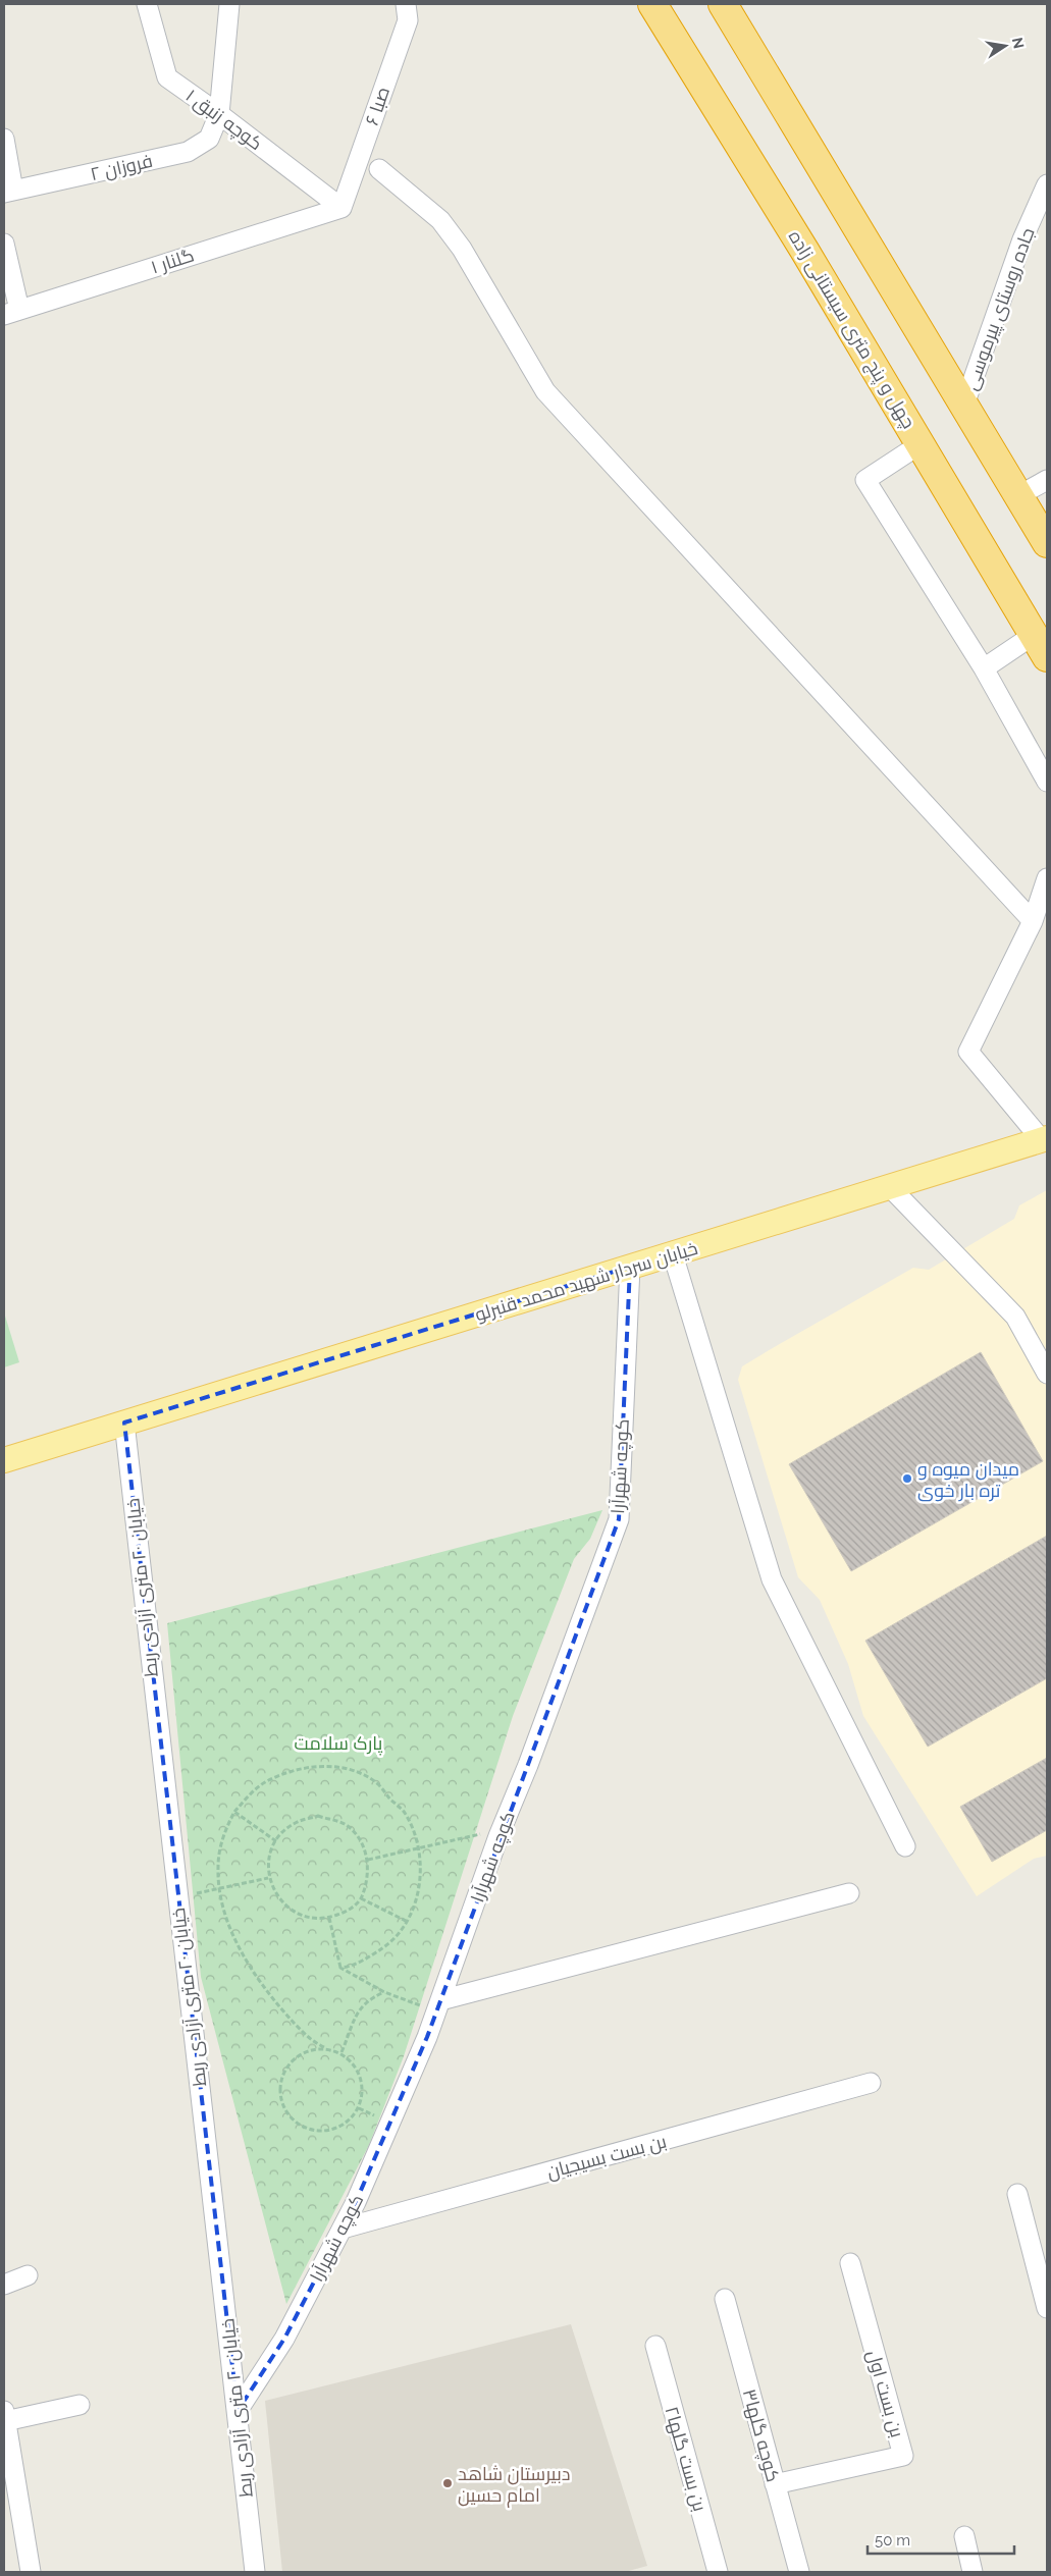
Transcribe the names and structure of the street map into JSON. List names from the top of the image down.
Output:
{
  "streets": {
    "highway": ["چهل و پنج متری سیستانی زاده"],
    "main road": ["خیابان سردار شهید محمد قنبرلو"],
    "street": [
      "صبا ۶",
      "کوچه زنبق ۱",
      "۲ فروزان",
      "۱ گلنار",
      "جاده روستای پیرموسی",
      "کوچه شهرآرا",
      "خیابان ۲۰ متری آزادی ربط",
      "بن بست بسیجیان",
      "بن بست اول",
      "کوچه گلها۳",
      "بن بست گلها۲"
    ]
  },
  "crossings": [
    ["صبا ۶", "کوچه زنبق ۱"],
    ["صبا ۶", "۱ گلنار"],
    ["کوچه زنبق ۱", "۲ فروزان"],
    ["کوچه زنبق ۱", "۱ گلنار"],
    ["خیابان سردار شهید محمد قنبرلو", "کوچه شهرآرا"],
    ["خیابان سردار شهید محمد قنبرلو", "خیابان ۲۰ متری آزادی ربط"],
    ["کوچه شهرآرا", "خیابان ۲۰ متری آزادی ربط"],
    ["کوچه شهرآرا", "بن بست بسیجیان"],
    ["بن بست اول", "کوچه گلها۳"]
  ],
  "parks": ["پارک سلامت"],
  "places": ["میدان میوه و تره بار خوی", "دبیرستان شاهد امام حسین"],
  "scale_bar": "50 m",
  "north": "right"
}
